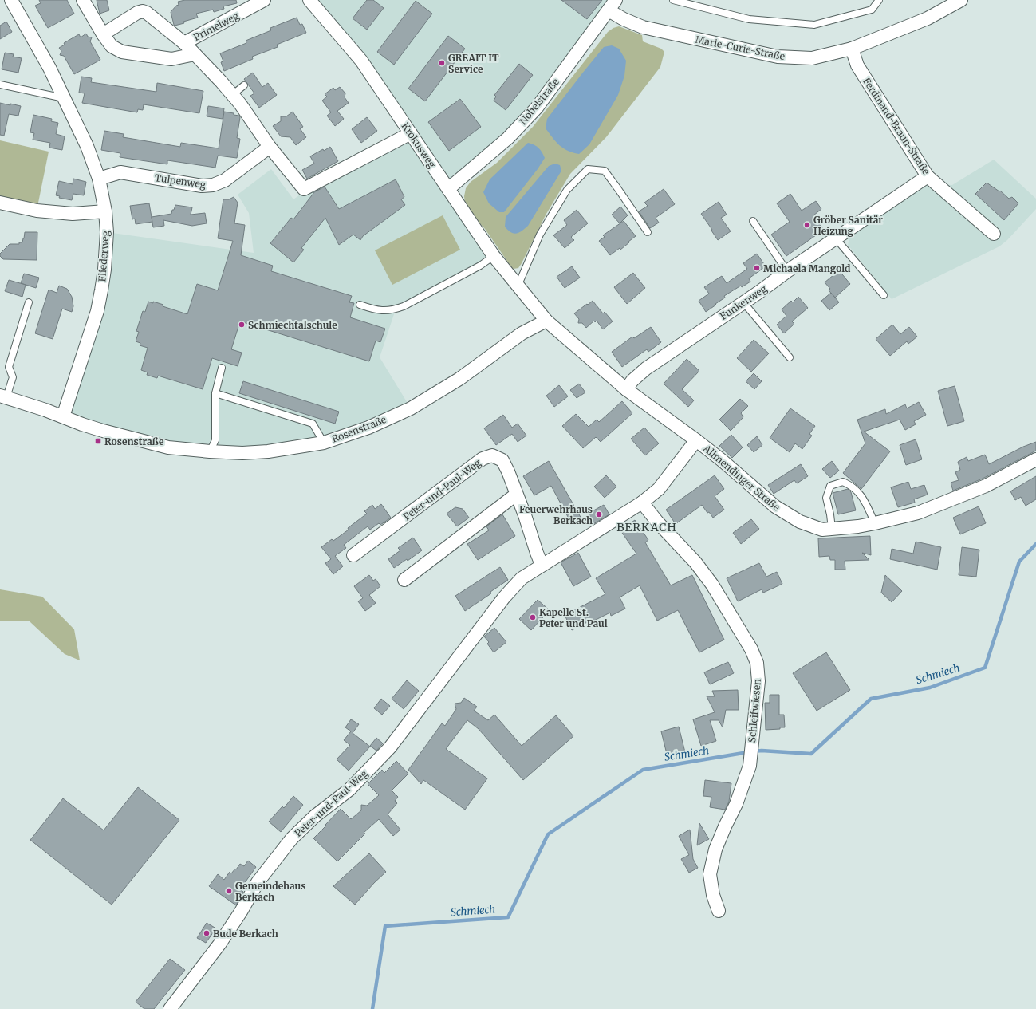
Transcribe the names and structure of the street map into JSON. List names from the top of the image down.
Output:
{
  "streets": {
    "street": [
      "Primelweg",
      "Marie-Curie-Straße",
      "Nobelstraße",
      "Ferdinand-Braun-Straße",
      "Krokusweg",
      "Tulpenweg",
      "Fliederweg",
      "Funkenweg",
      "Rosenstraße",
      "Allmendinger Straße",
      "Peter-und-Paul-Weg",
      "Schleifwiesen"
    ]
  },
  "crossings": [
    ["Marie-Curie-Straße", "Nobelstraße"],
    ["Marie-Curie-Straße", "Ferdinand-Braun-Straße"],
    ["Nobelstraße", "Krokusweg"],
    ["Ferdinand-Braun-Straße", "Funkenweg"],
    ["Krokusweg", "Allmendinger Straße"],
    ["Tulpenweg", "Fliederweg"],
    ["Fliederweg", "Rosenstraße"],
    ["Funkenweg", "Allmendinger Straße"],
    ["Rosenstraße", "Allmendinger Straße"],
    ["Allmendinger Straße", "Peter-und-Paul-Weg"],
    ["Peter-und-Paul-Weg", "Schleifwiesen"]
  ],
  "districts": ["BERKACH"],
  "water": ["Schmiech"],
  "places": {
    "other": [
      "GREAIT IT Service",
      "Gröber Sanitär Heizung",
      "Michaela Mangold",
      "Schmiechtalschule",
      "Feuerwehrhaus Berkach",
      "Kapelle St. Peter und Paul",
      "Gemeindehaus Berkach",
      "Bude Berkach"
    ],
    "transit": ["Rosenstraße"]
  }
}
